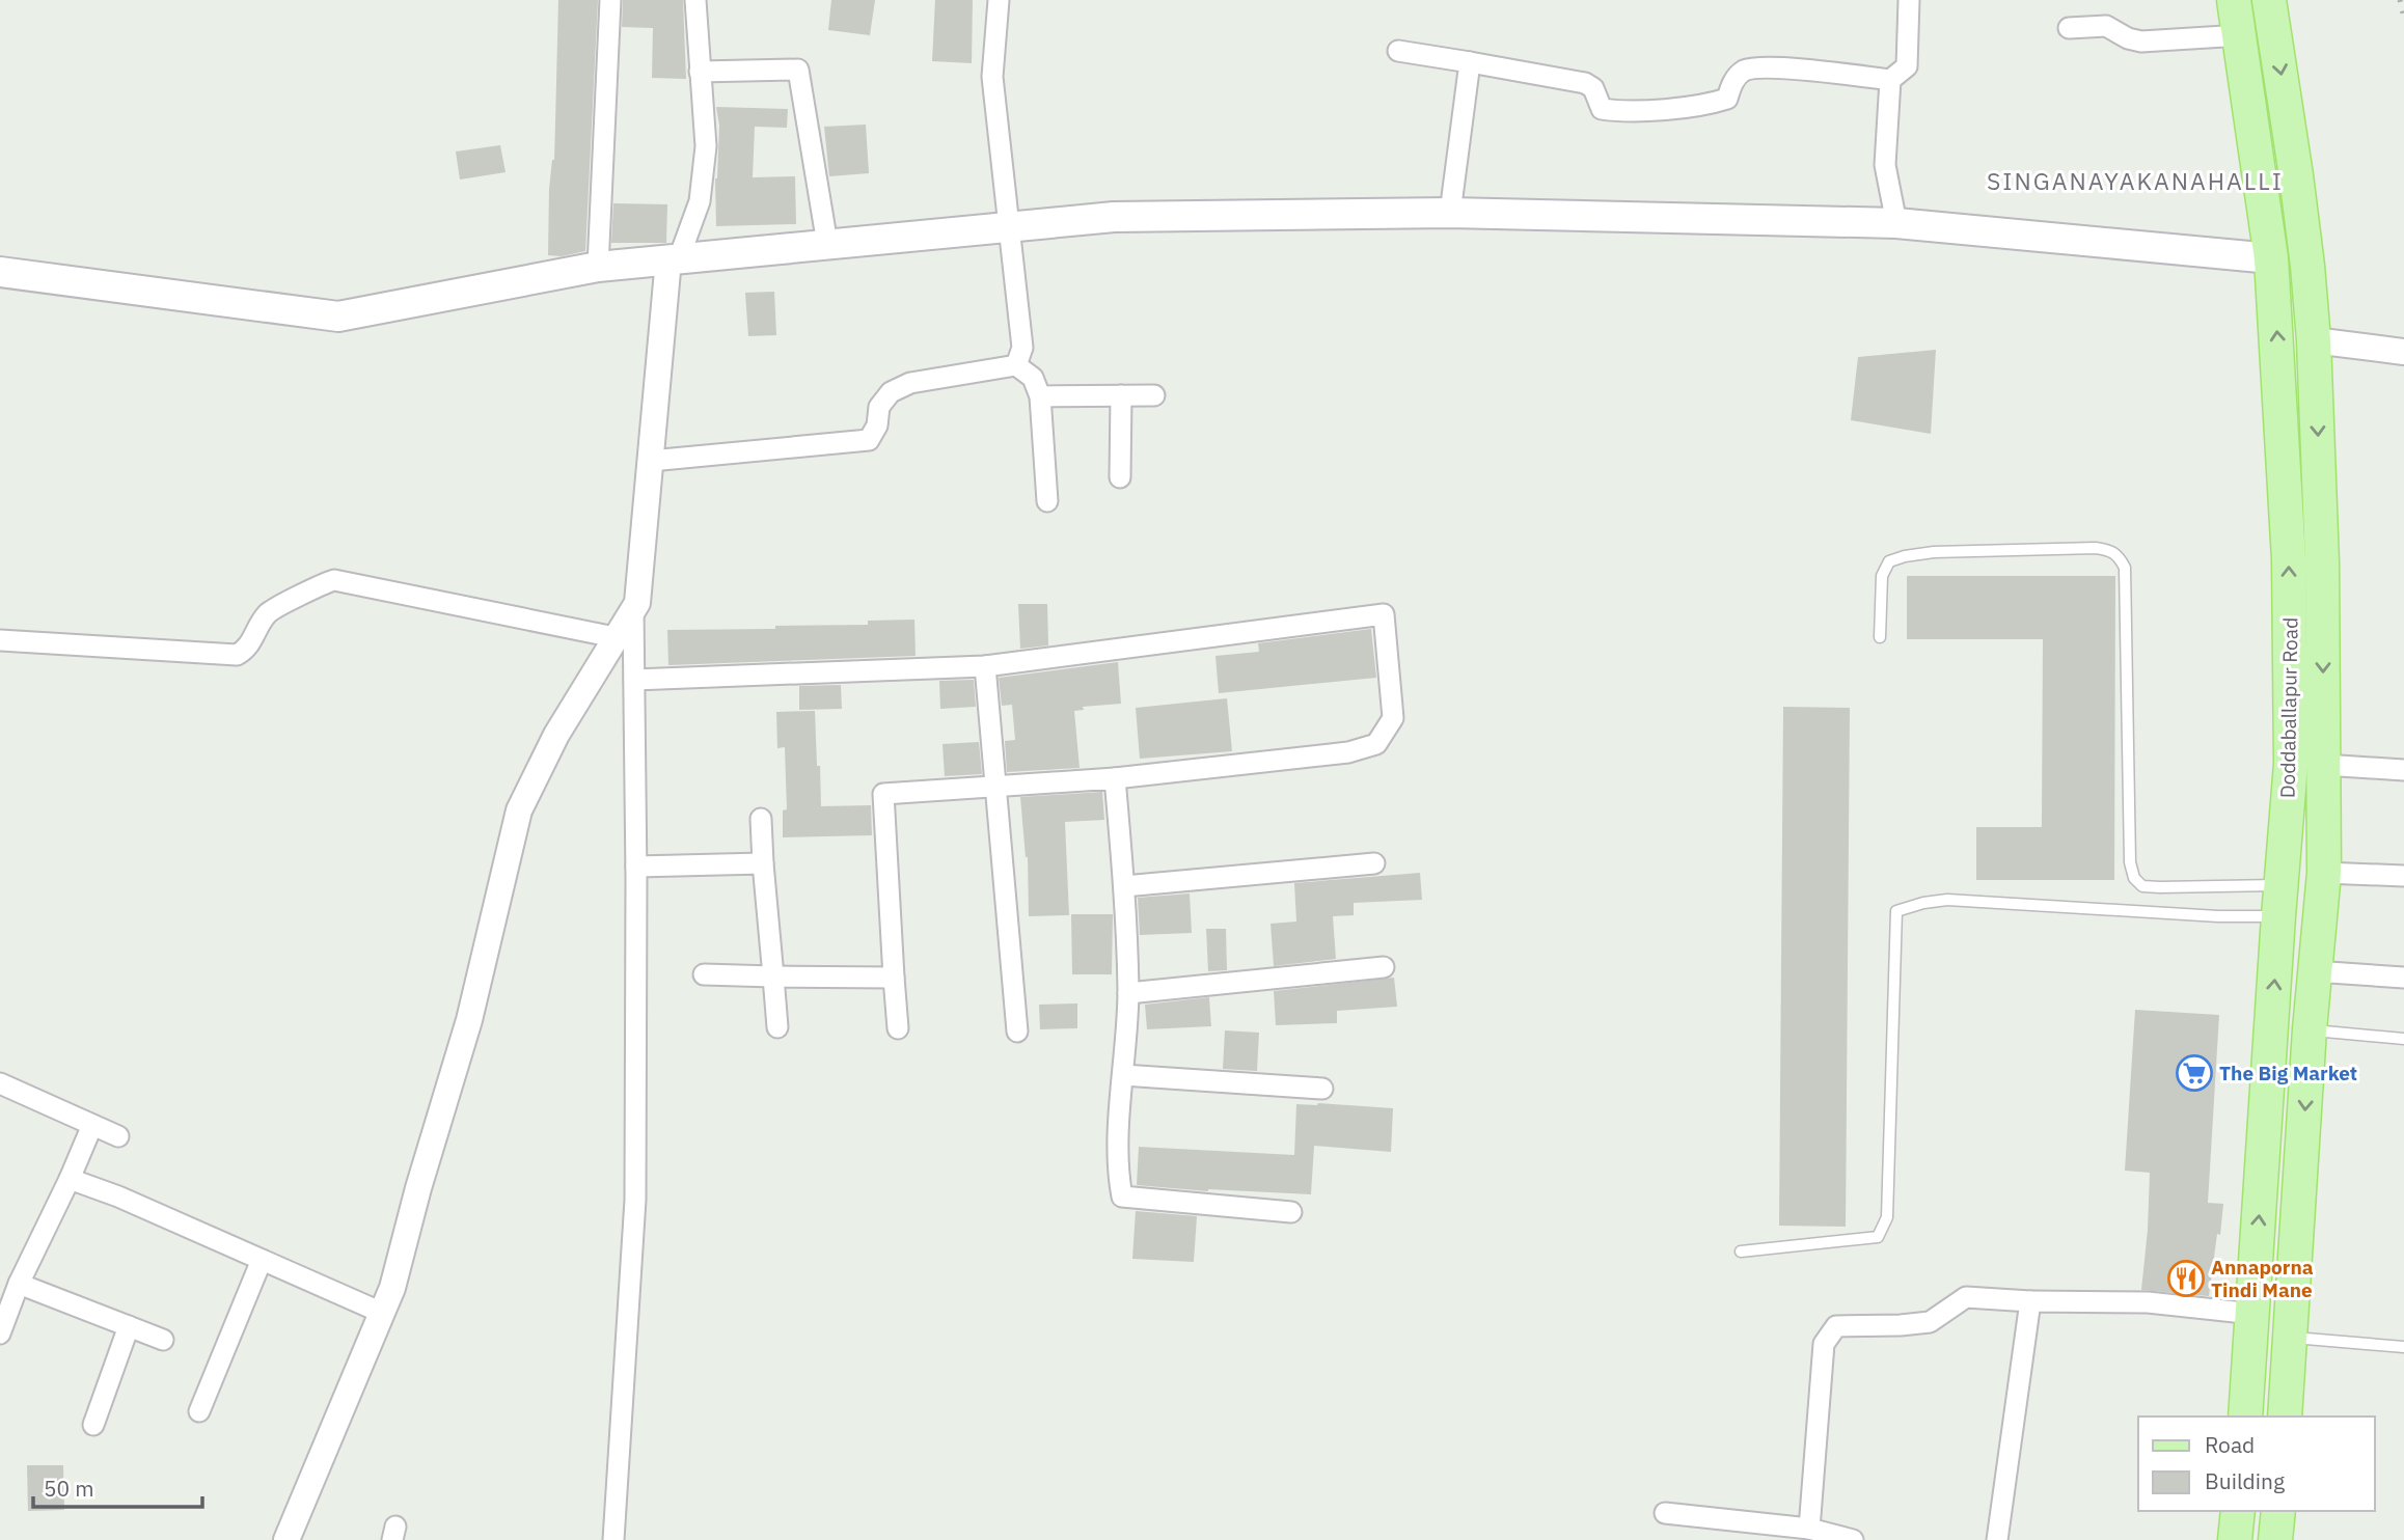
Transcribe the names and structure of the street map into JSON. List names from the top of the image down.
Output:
{
  "streets": {
    "main road": ["Doddaballapur Road"]
  },
  "districts": ["SINGANAYAKANAHALLI"],
  "places": {
    "supermarket": ["The Big Market"],
    "restaurant": ["Annaporna Tindi Mane"]
  },
  "legend": ["Road", "Building"],
  "scale_bar": "50 m"
}
